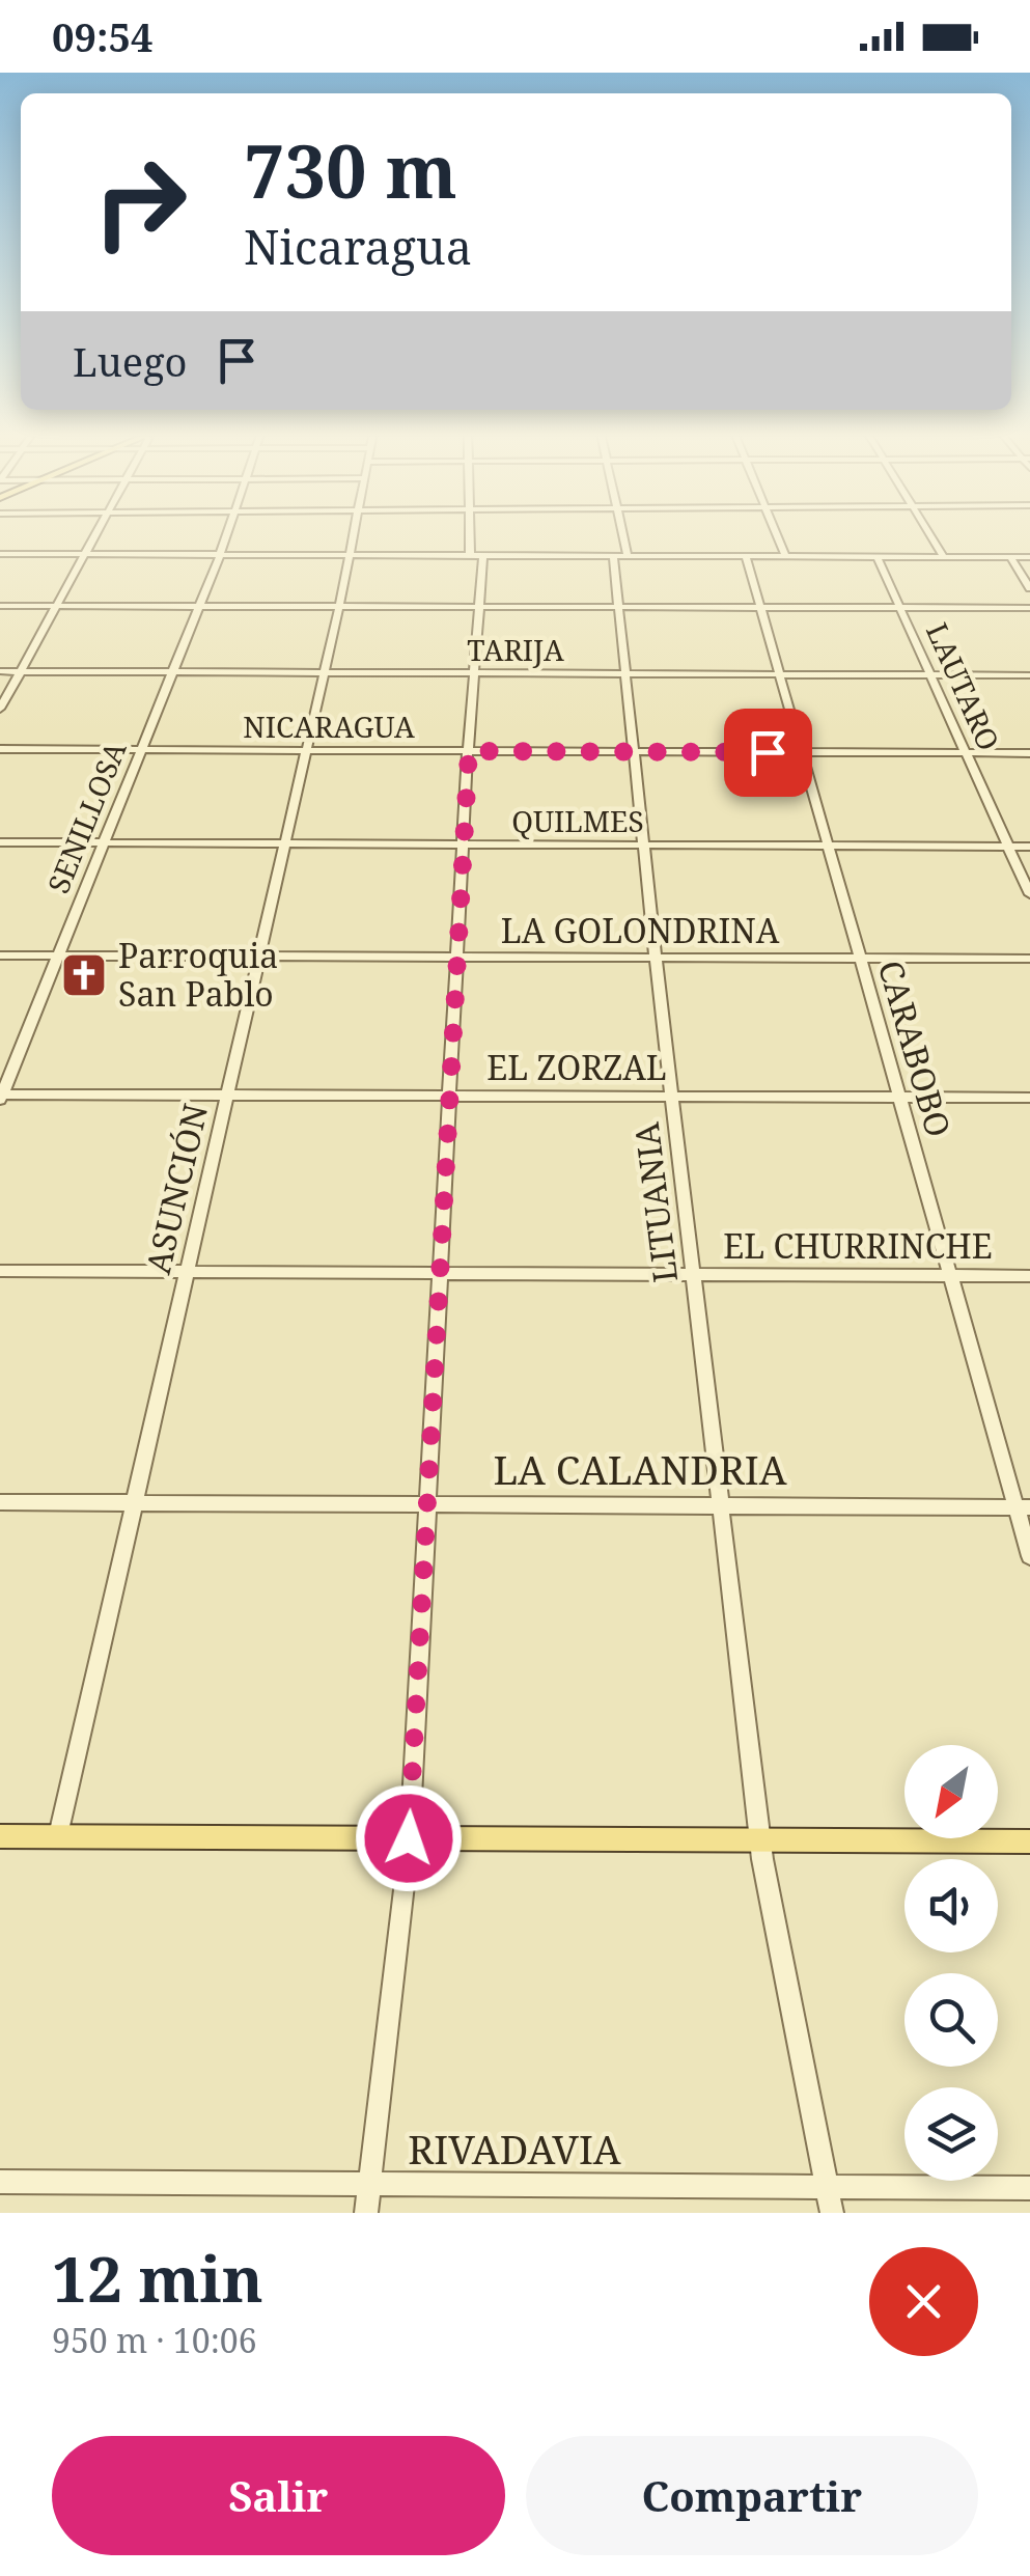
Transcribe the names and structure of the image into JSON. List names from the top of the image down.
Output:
{
  "streets": {
    "street": [
      "TARIJA",
      "LAUTARO",
      "NICARAGUA",
      "SENILLOSA",
      "QUILMES",
      "LA GOLONDRINA",
      "CARABOBO",
      "EL ZORZAL",
      "ASUNCIÓN",
      "LITUANIA",
      "EL CHURRINCHE",
      "LA CALANDRIA",
      "RIVADAVIA"
    ]
  },
  "crossings": [
    ["TARIJA", "LAUTARO"],
    ["TARIJA", "SENILLOSA"],
    ["TARIJA", "CARABOBO"],
    ["TARIJA", "ASUNCIÓN"],
    ["TARIJA", "LITUANIA"],
    ["LAUTARO", "NICARAGUA"],
    ["LAUTARO", "QUILMES"],
    ["NICARAGUA", "SENILLOSA"],
    ["NICARAGUA", "CARABOBO"],
    ["NICARAGUA", "ASUNCIÓN"],
    ["NICARAGUA", "LITUANIA"],
    ["SENILLOSA", "QUILMES"],
    ["SENILLOSA", "LA GOLONDRINA"],
    ["SENILLOSA", "EL ZORZAL"],
    ["QUILMES", "CARABOBO"],
    ["QUILMES", "ASUNCIÓN"],
    ["QUILMES", "LITUANIA"],
    ["LA GOLONDRINA", "CARABOBO"],
    ["LA GOLONDRINA", "ASUNCIÓN"],
    ["LA GOLONDRINA", "LITUANIA"],
    ["CARABOBO", "EL ZORZAL"],
    ["CARABOBO", "EL CHURRINCHE"],
    ["CARABOBO", "LA CALANDRIA"],
    ["EL ZORZAL", "ASUNCIÓN"],
    ["EL ZORZAL", "LITUANIA"],
    ["ASUNCIÓN", "EL CHURRINCHE"],
    ["ASUNCIÓN", "LA CALANDRIA"],
    ["LITUANIA", "EL CHURRINCHE"],
    ["LITUANIA", "LA CALANDRIA"],
    ["LITUANIA", "RIVADAVIA"]
  ],
  "places": {
    "church": ["Parroquia San Pablo"]
  },
  "north": "bottom left",
  "page": {
    "status": "09:54",
    "turn": ["730 m", "Nicaragua"],
    "then": "Luego",
    "heading": ["12 min", "950 m · 10:06"],
    "buttons": ["Salir", "Compartir"]
  }
}
